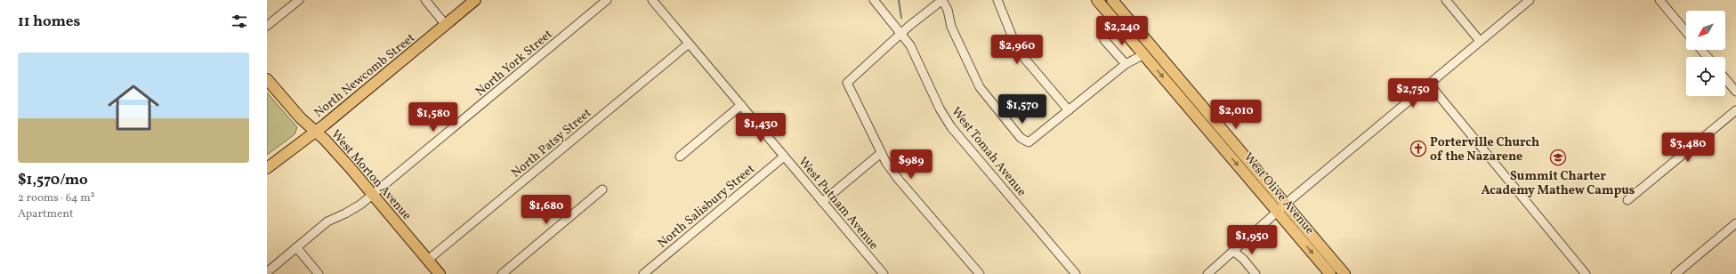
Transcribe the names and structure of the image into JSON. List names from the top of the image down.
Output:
{
  "streets": {
    "main road": ["North Newcomb Street", "West Morton Avenue", "West Olive Avenue"],
    "street": [
      "North York Street",
      "North Patsy Street",
      "West Tomah Avenue",
      "West Putnam Avenue",
      "North Salisbury Street"
    ]
  },
  "crossings": [
    ["North York Street", "West Morton Avenue"],
    ["North Newcomb Street", "West Morton Avenue"],
    ["North Patsy Street", "West Morton Avenue"],
    ["North Patsy Street", "West Putnam Avenue"],
    ["West Putnam Avenue", "North Salisbury Street"]
  ],
  "places": {
    "church": ["Porterville Church of the Nazarene"],
    "school or university": ["Summit Charter Academy Mathew Campus"]
  },
  "north": "bottom left",
  "page": {
    "heading": "11 homes",
    "price": [
      "$2,240",
      "$2,960",
      "$2,750",
      "$1,570",
      "$2,010",
      "$1,580",
      "$1,430",
      "$3,480",
      "$989",
      "$1,680",
      "$1,950"
    ],
    "list": [
      {
        "name": "$1,570/mo",
        "note": "2 rooms · 64 m² · Apartment"
      }
    ]
  }
}
